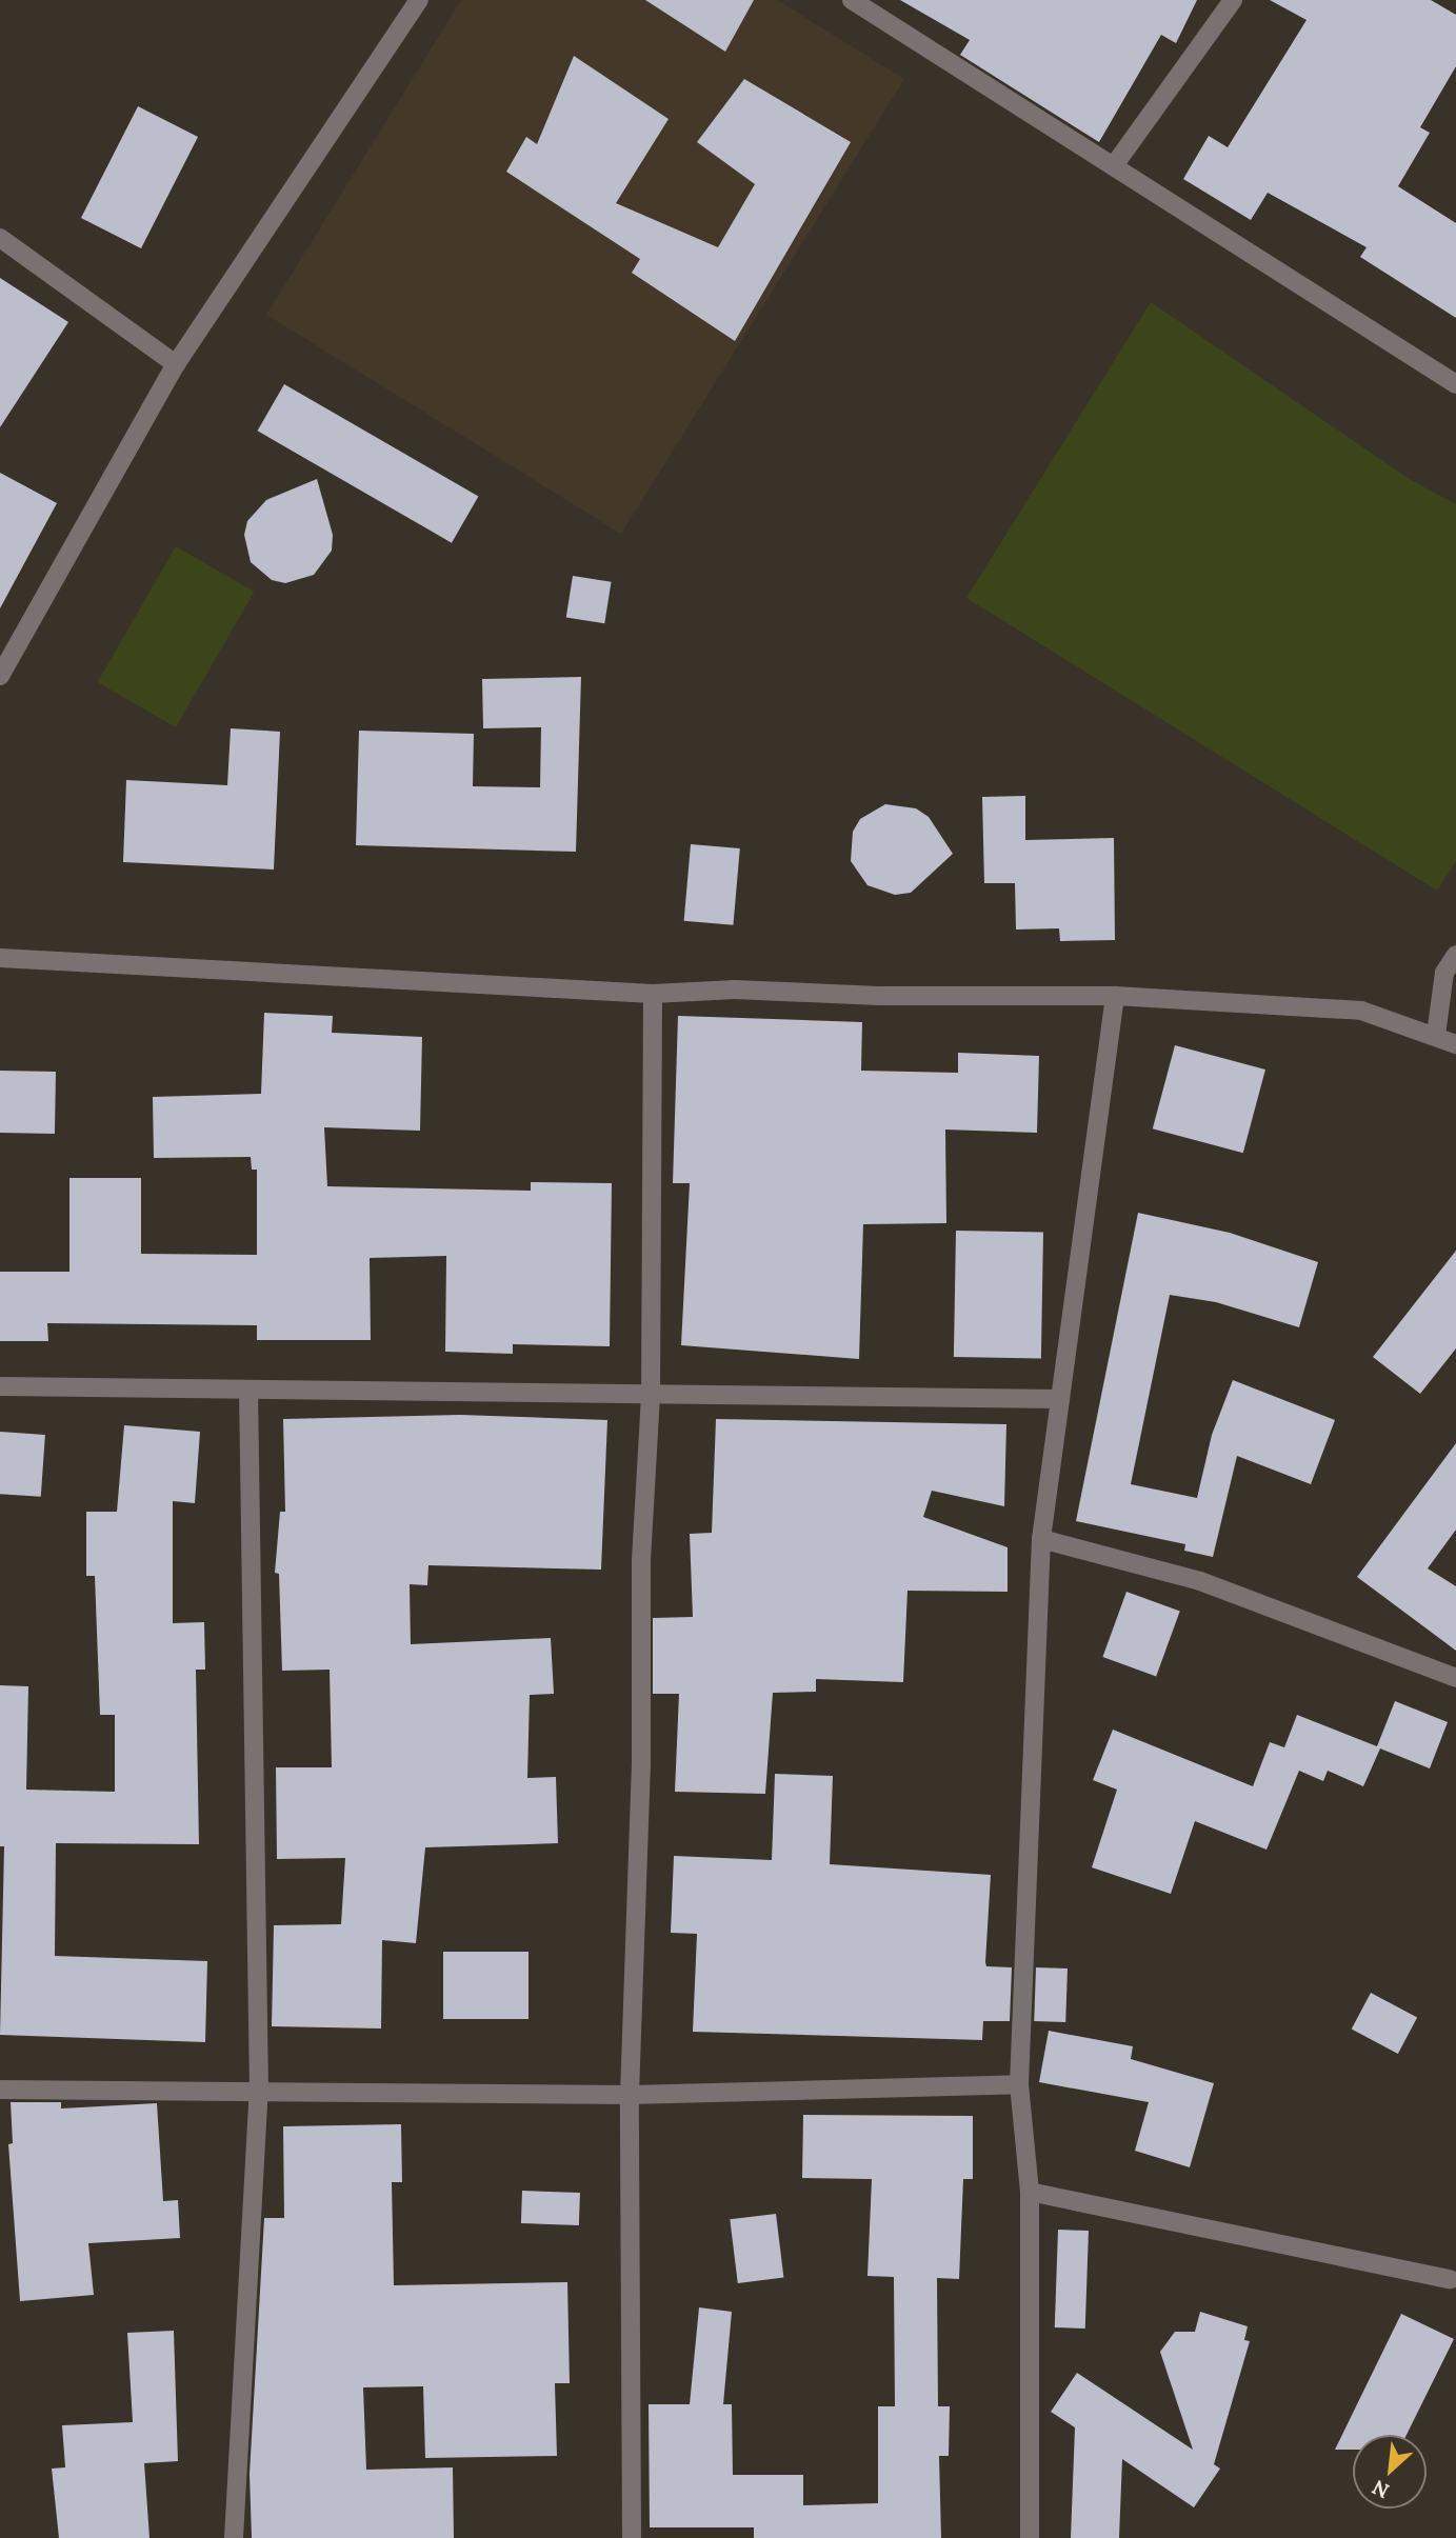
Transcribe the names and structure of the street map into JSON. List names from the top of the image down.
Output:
{
  "north": "bottom left"
}
